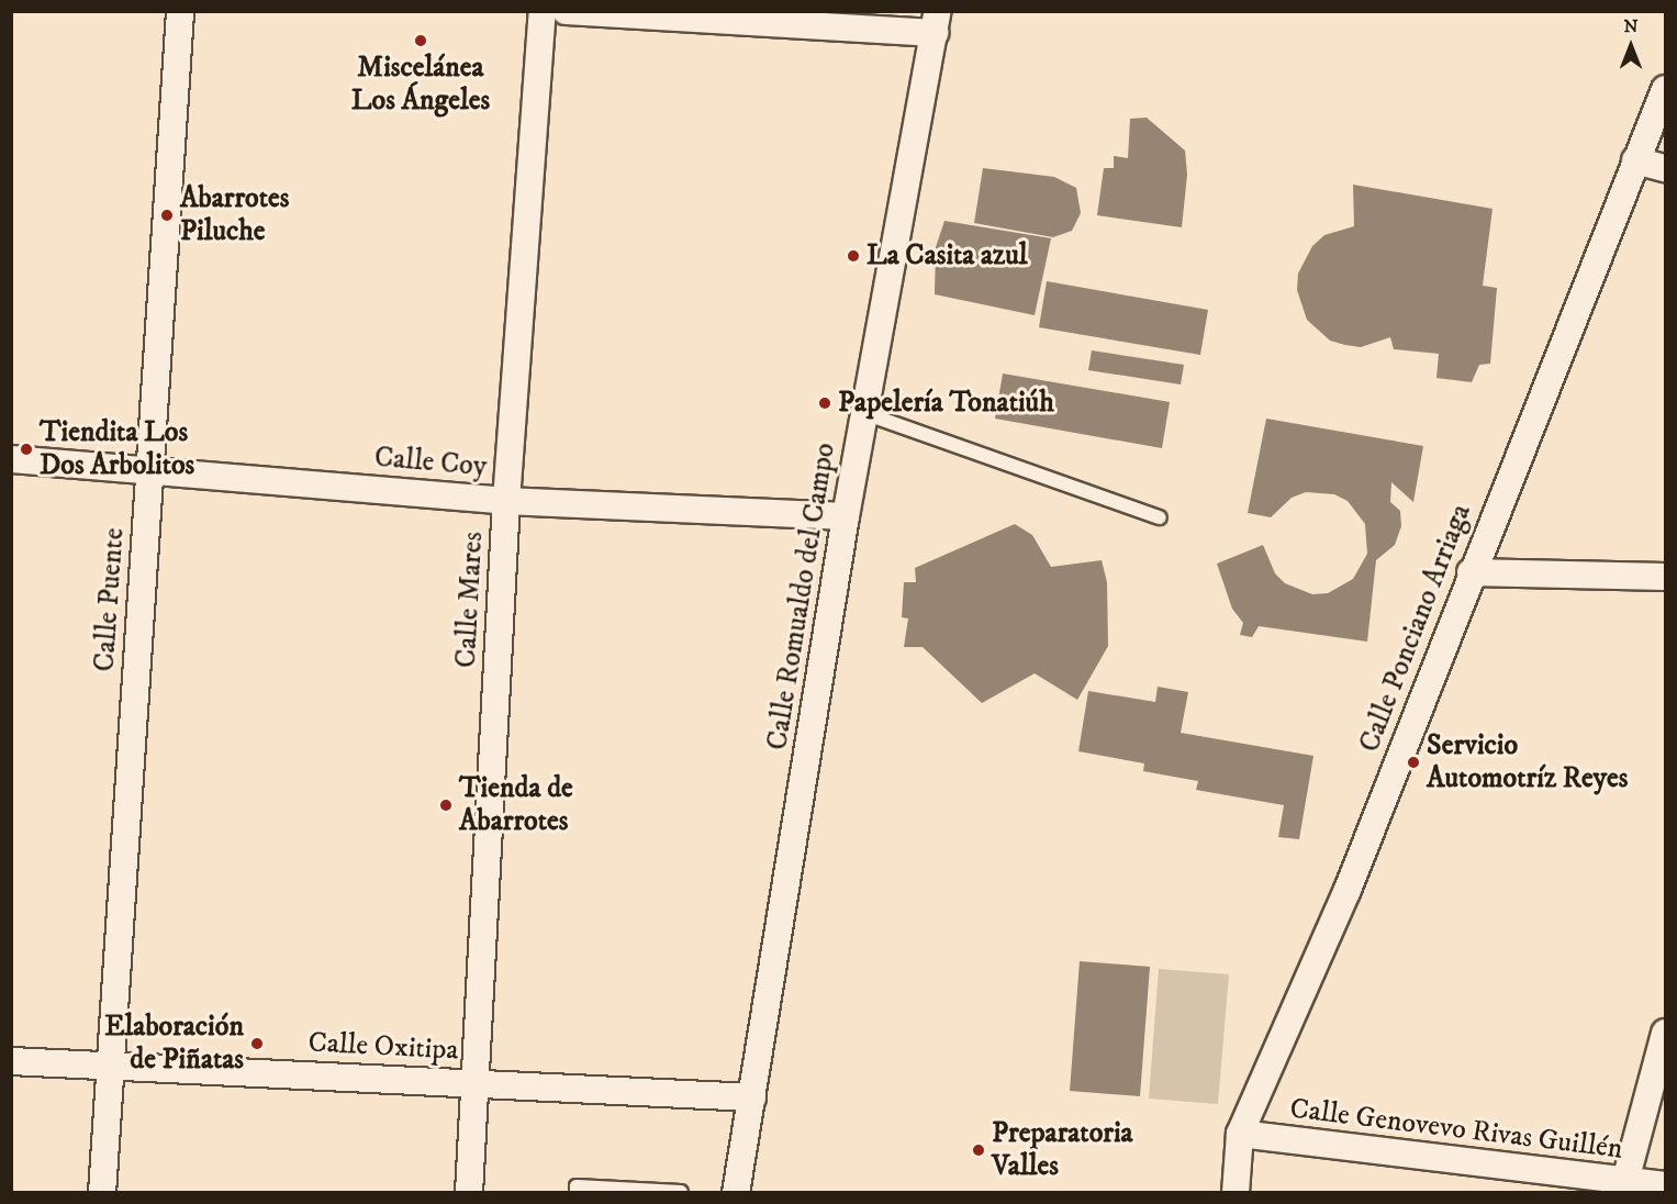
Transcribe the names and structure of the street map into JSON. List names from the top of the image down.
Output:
{
  "streets": {
    "street": [
      "Calle Coy",
      "Calle Romualdo del Campo",
      "Calle Puente",
      "Calle Mares",
      "Calle Ponciano Arriaga",
      "Calle Oxitipa",
      "Calle Genovevo Rivas Guillén"
    ]
  },
  "crossings": [
    ["Calle Coy", "Calle Romualdo del Campo"],
    ["Calle Coy", "Calle Puente"],
    ["Calle Coy", "Calle Mares"],
    ["Calle Romualdo del Campo", "Calle Oxitipa"],
    ["Calle Puente", "Calle Oxitipa"],
    ["Calle Mares", "Calle Oxitipa"],
    ["Calle Ponciano Arriaga", "Calle Genovevo Rivas Guillén"]
  ],
  "places": [
    "Miscelánea Los Ángeles",
    "Abarrotes Piluche",
    "La Casita azul",
    "Papelería Tonatiúh",
    "Tiendita Los Dos Arbolitos",
    "Servicio Automotríz Reyes",
    "Tienda de Abarrotes",
    "Elaboración de Piñatas",
    "Preparatoria Valles"
  ],
  "north": "top"
}
